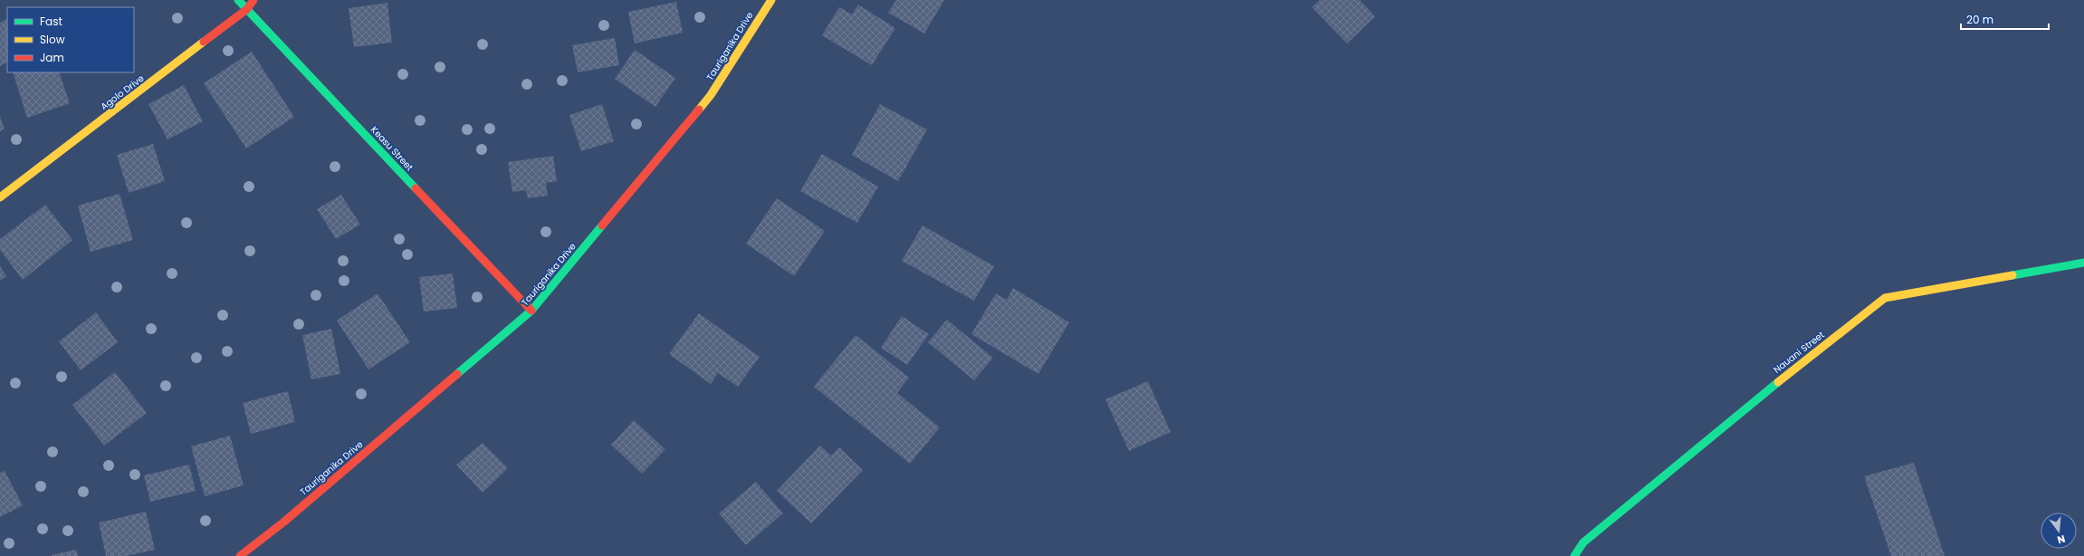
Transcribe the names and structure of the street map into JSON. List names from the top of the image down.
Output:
{
  "streets": {
    "street": [
      "Tauriganika Drive",
      "Agolo Drive",
      "Keasu Street",
      "Nauani Street"
    ]
  },
  "crossings": [
    ["Tauriganika Drive", "Keasu Street"],
    ["Agolo Drive", "Keasu Street"]
  ],
  "legend": ["Fast", "Slow", "Jam"],
  "scale_bar": "20 m",
  "north": "bottom"
}
